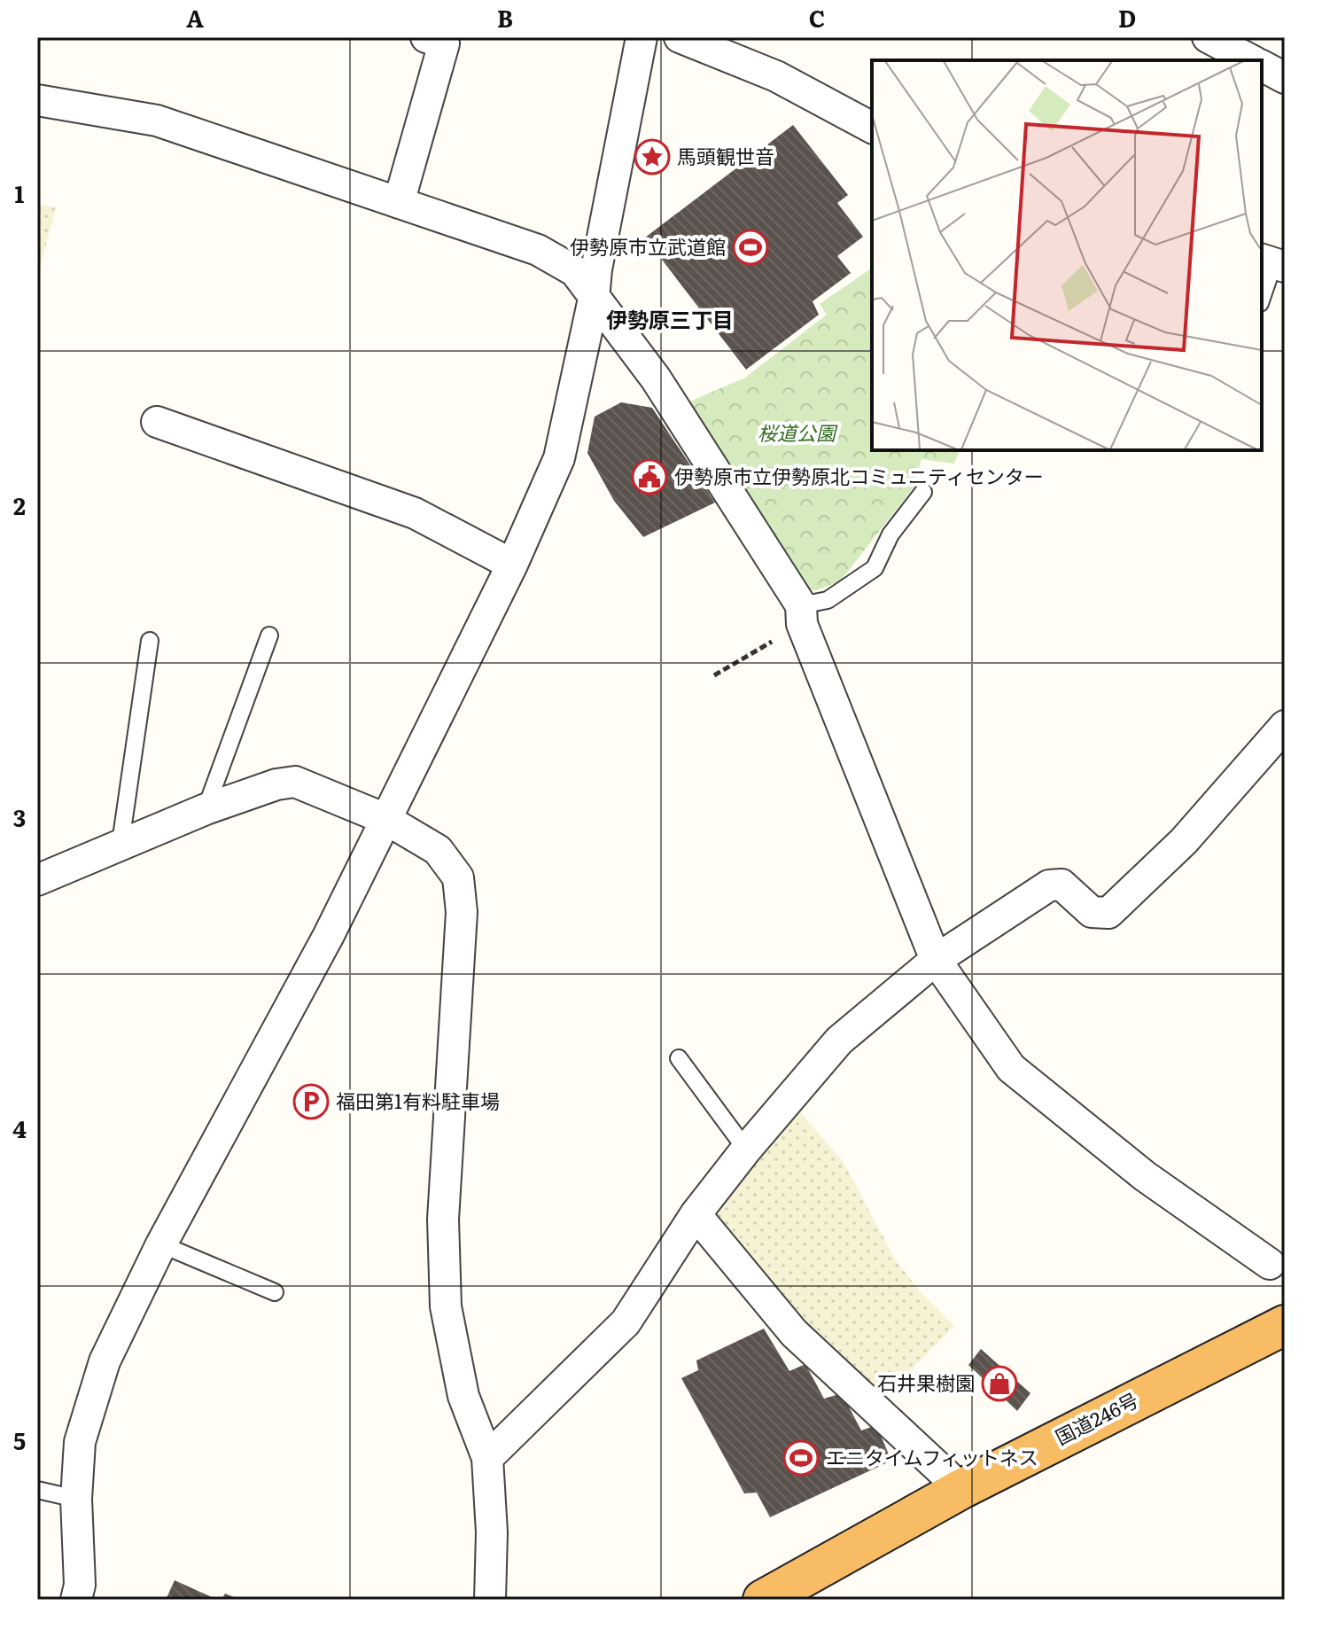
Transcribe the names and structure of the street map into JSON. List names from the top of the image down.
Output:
{
  "streets": {
    "highway": ["国道246号"]
  },
  "districts": ["伊勢原三丁目"],
  "parks": ["桜道公園"],
  "places": {
    "place": ["馬頭観世音"],
    "sports": ["伊勢原市立武道館", "エニタイムフィットネス"],
    "public building": ["伊勢原市立伊勢原北コミュニティセンター"],
    "parking": ["福田第1有料駐車場"],
    "shop": ["石井果樹園"]
  },
  "grid": {
    "columns": [
      "A",
      "B",
      "C",
      "D"
    ],
    "rows": [
      "1",
      "2",
      "3",
      "4",
      "5"
    ]
  }
}
